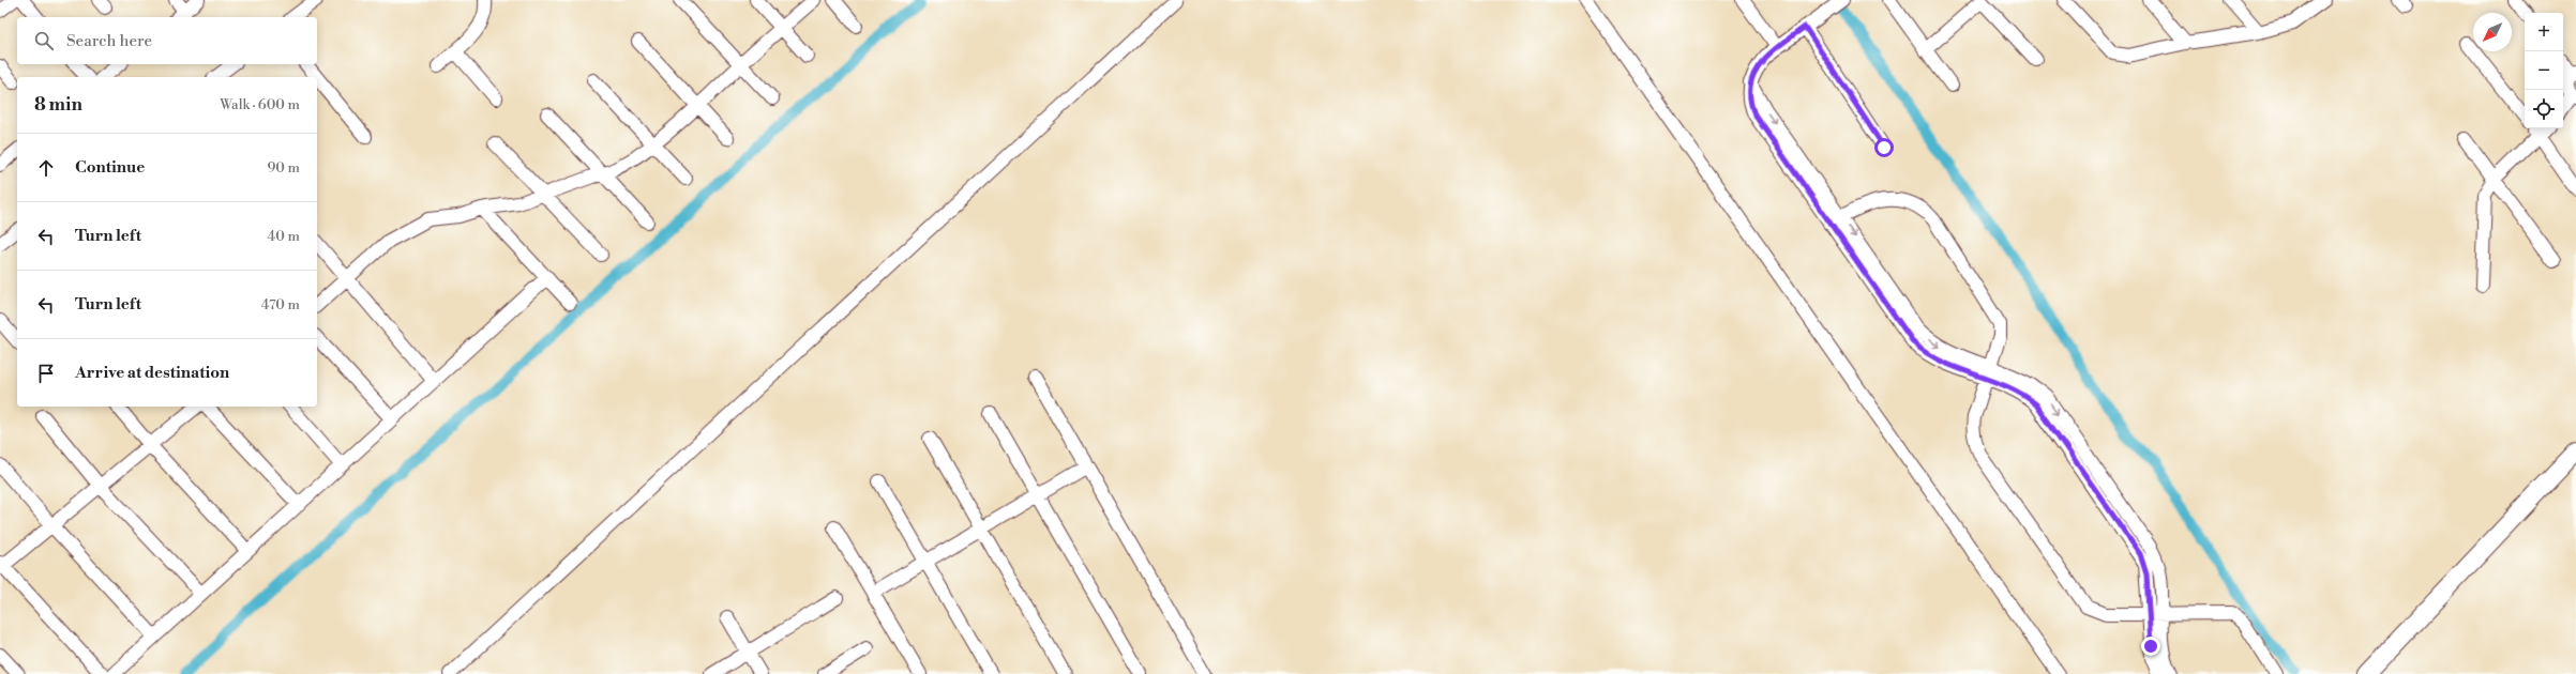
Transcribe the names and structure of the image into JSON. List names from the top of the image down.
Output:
{
  "north": "bottom left",
  "page": {
    "map_buttons": ["+", "−"],
    "search": "Search here",
    "heading": ["8 min", "Walk · 600 m"],
    "list": [
      ["Continue", "90 m"],
      ["Turn left", "40 m"],
      ["Turn left", "470 m"],
      "Arrive at destination"
    ]
  }
}
